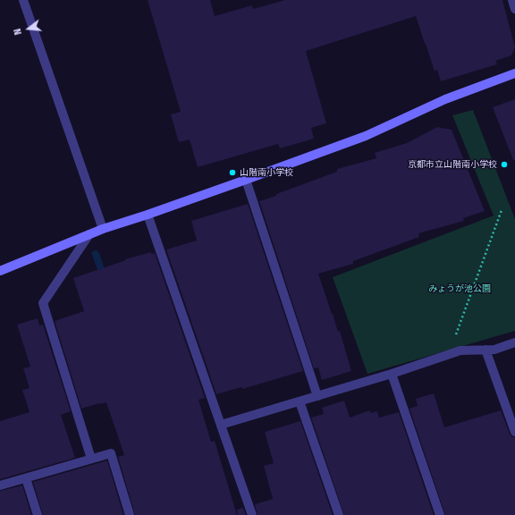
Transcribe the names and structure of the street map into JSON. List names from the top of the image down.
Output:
{
  "parks": ["みょうが池公園"],
  "places": ["京都市立山階南小学校", "山階南小学校"],
  "north": "left"
}
